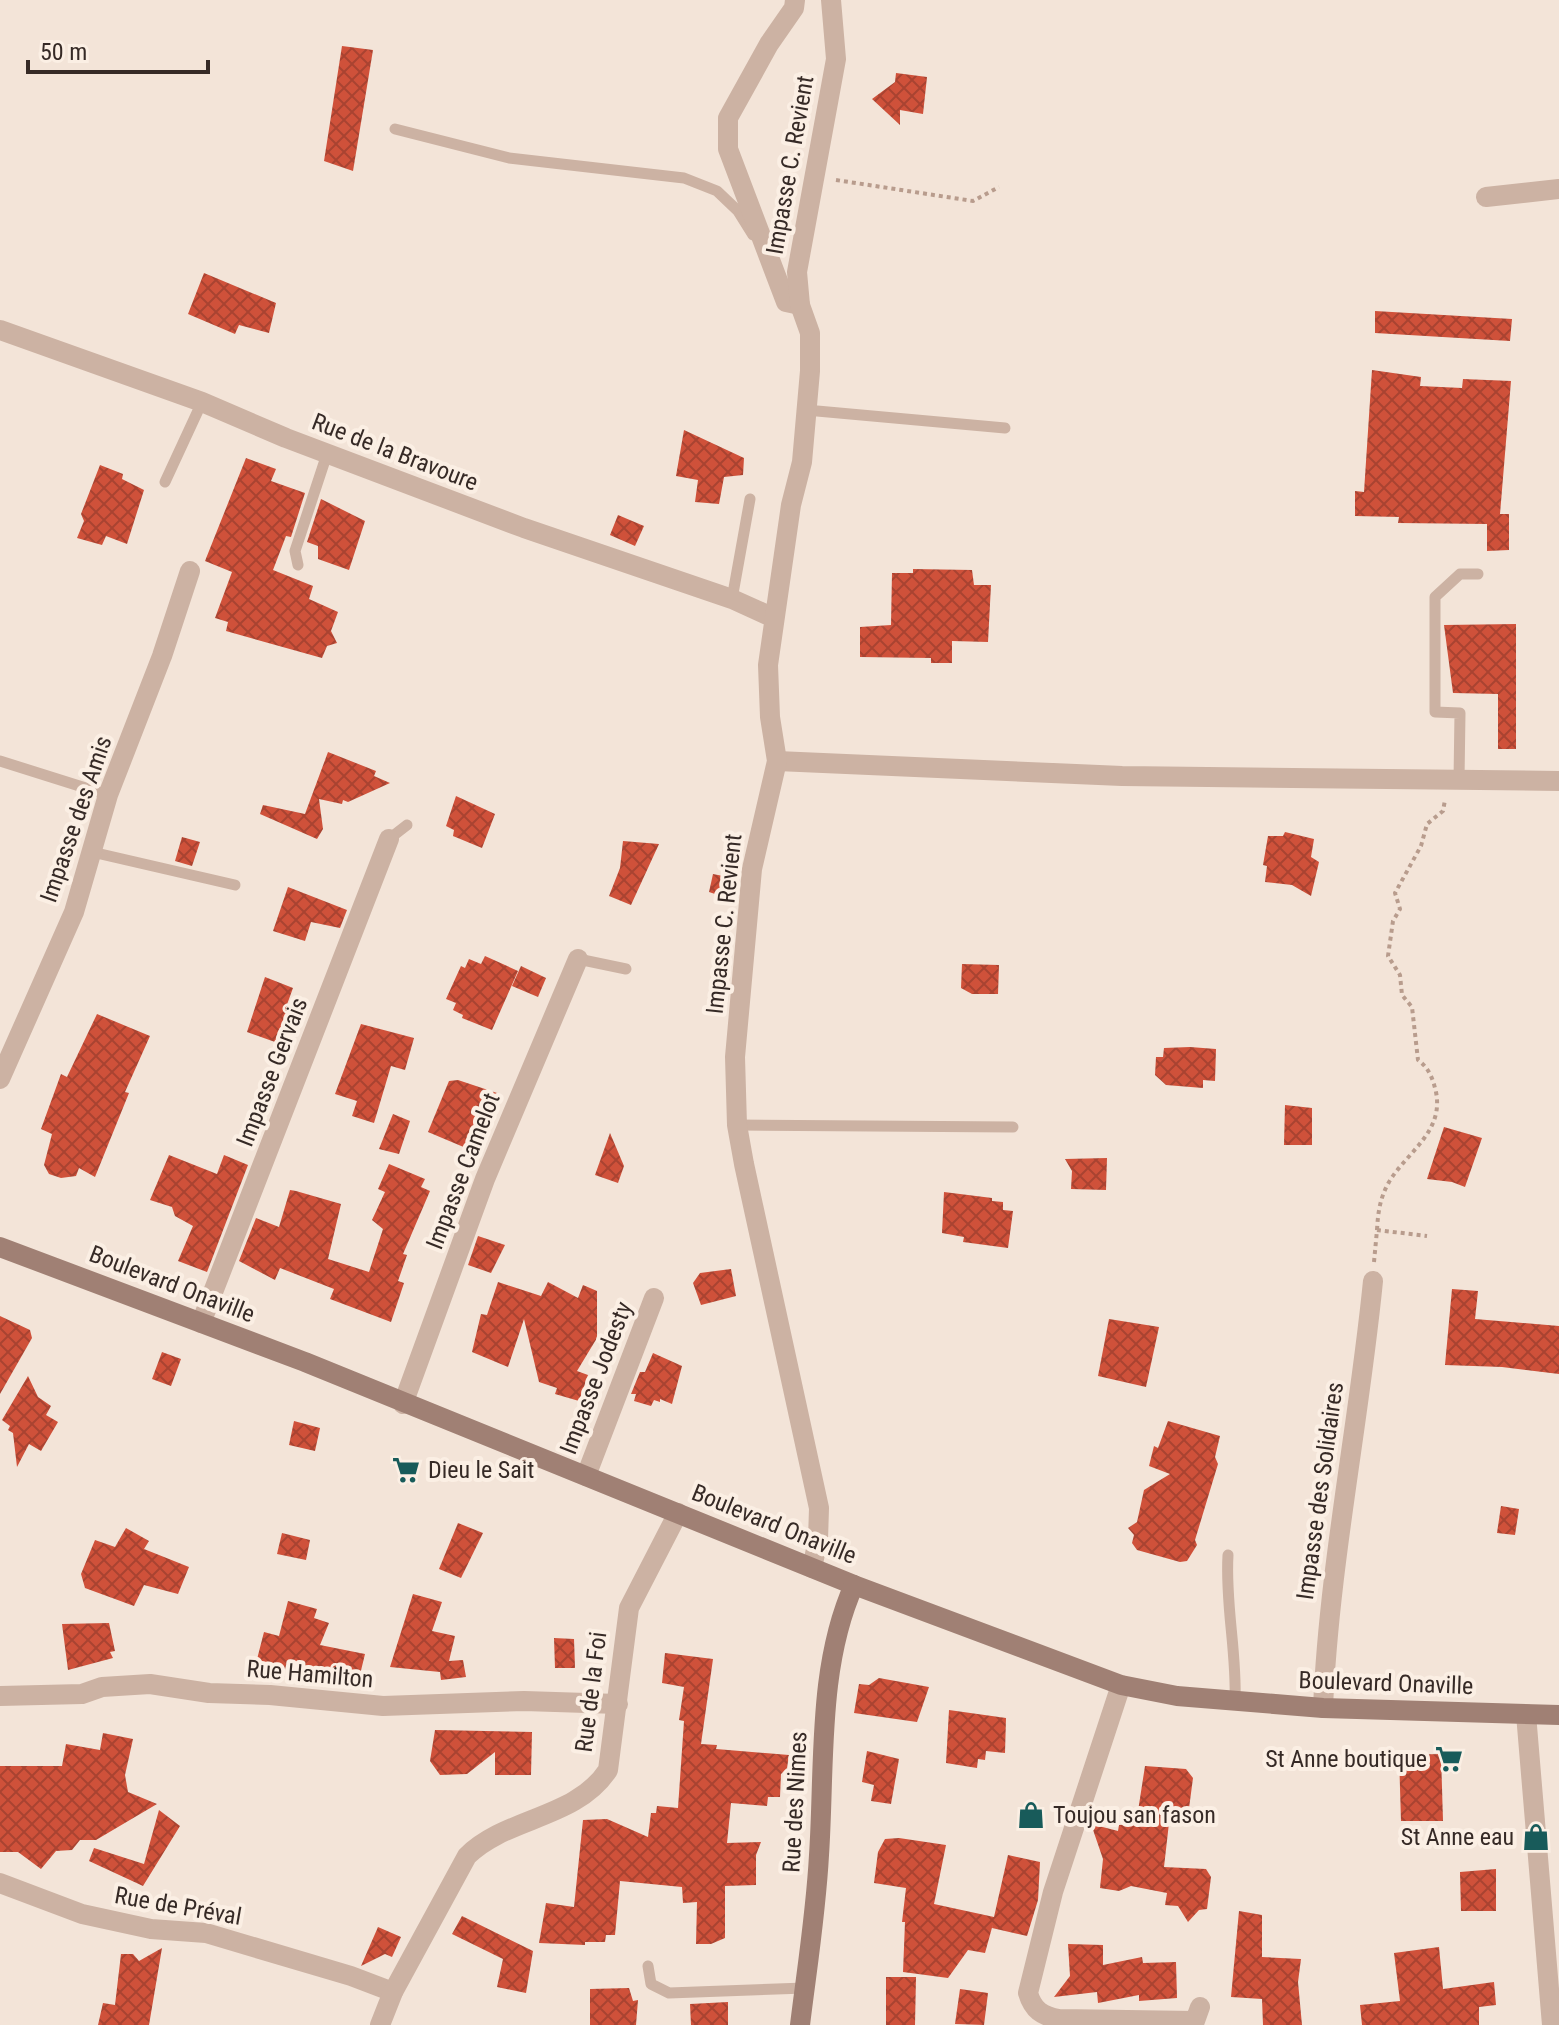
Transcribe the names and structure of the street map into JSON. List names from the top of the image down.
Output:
{
  "streets": {
    "street": [
      "Impasse C. Revient",
      "Rue de la Bravoure",
      "Impasse des Amis",
      "Impasse Gervais",
      "Impasse Camelot",
      "Boulevard Onaville",
      "Impasse Jodesty",
      "Impasse des Solidaires",
      "Rue Hamilton",
      "Rue de la Foi",
      "Rue des Nimes",
      "Rue de Préval"
    ]
  },
  "crossings": [
    ["Impasse C. Revient", "Rue de la Bravoure"],
    ["Impasse C. Revient", "Boulevard Onaville"],
    ["Impasse Gervais", "Boulevard Onaville"],
    ["Impasse Camelot", "Boulevard Onaville"],
    ["Boulevard Onaville", "Impasse Jodesty"],
    ["Boulevard Onaville", "Impasse des Solidaires"],
    ["Boulevard Onaville", "Rue de la Foi"],
    ["Boulevard Onaville", "Rue des Nimes"],
    ["Rue Hamilton", "Rue de la Foi"],
    ["Rue de la Foi", "Rue de Préval"]
  ],
  "places": {
    "supermarket": ["Dieu le Sait", "St Anne boutique"],
    "shop": ["Toujou san fason", "St Anne eau"]
  },
  "scale_bar": "50 m"
}
